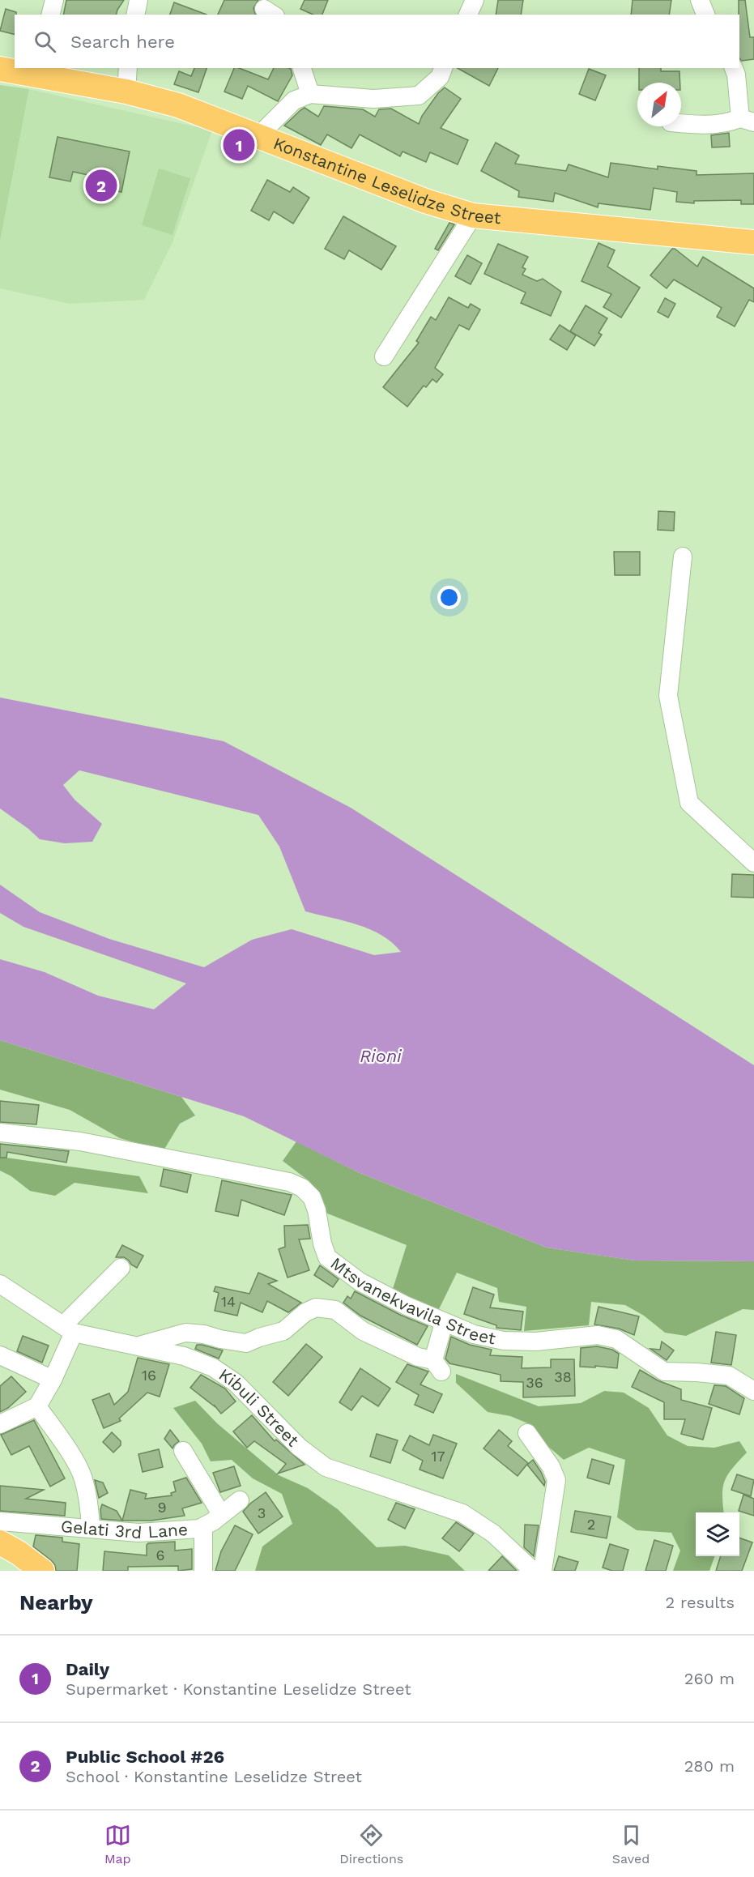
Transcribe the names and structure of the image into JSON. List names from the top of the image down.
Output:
{
  "streets": {
    "main road": ["Konstantine Leselidze Street"],
    "street": ["Mtsvanekvavila Street", "Kibuli Street", "Gelati 3rd Lane"]
  },
  "water": ["Rioni"],
  "house_numbers": [
    "14",
    "16",
    "38",
    "36",
    "17",
    "9",
    "3",
    "2",
    "6"
  ],
  "north": "top right",
  "page": {
    "search": "Search here",
    "pins": ["1", "2"],
    "heading": ["Nearby", "2 results"],
    "list": [
      {
        "mark": "1",
        "name": "Daily",
        "note": "Supermarket · Konstantine Leselidze Street",
        "value": "260 m"
      },
      {
        "mark": "2",
        "name": "Public School #26",
        "note": "School · Konstantine Leselidze Street",
        "value": "280 m"
      }
    ],
    "nav": ["Map", "Directions", "Saved"]
  }
}
